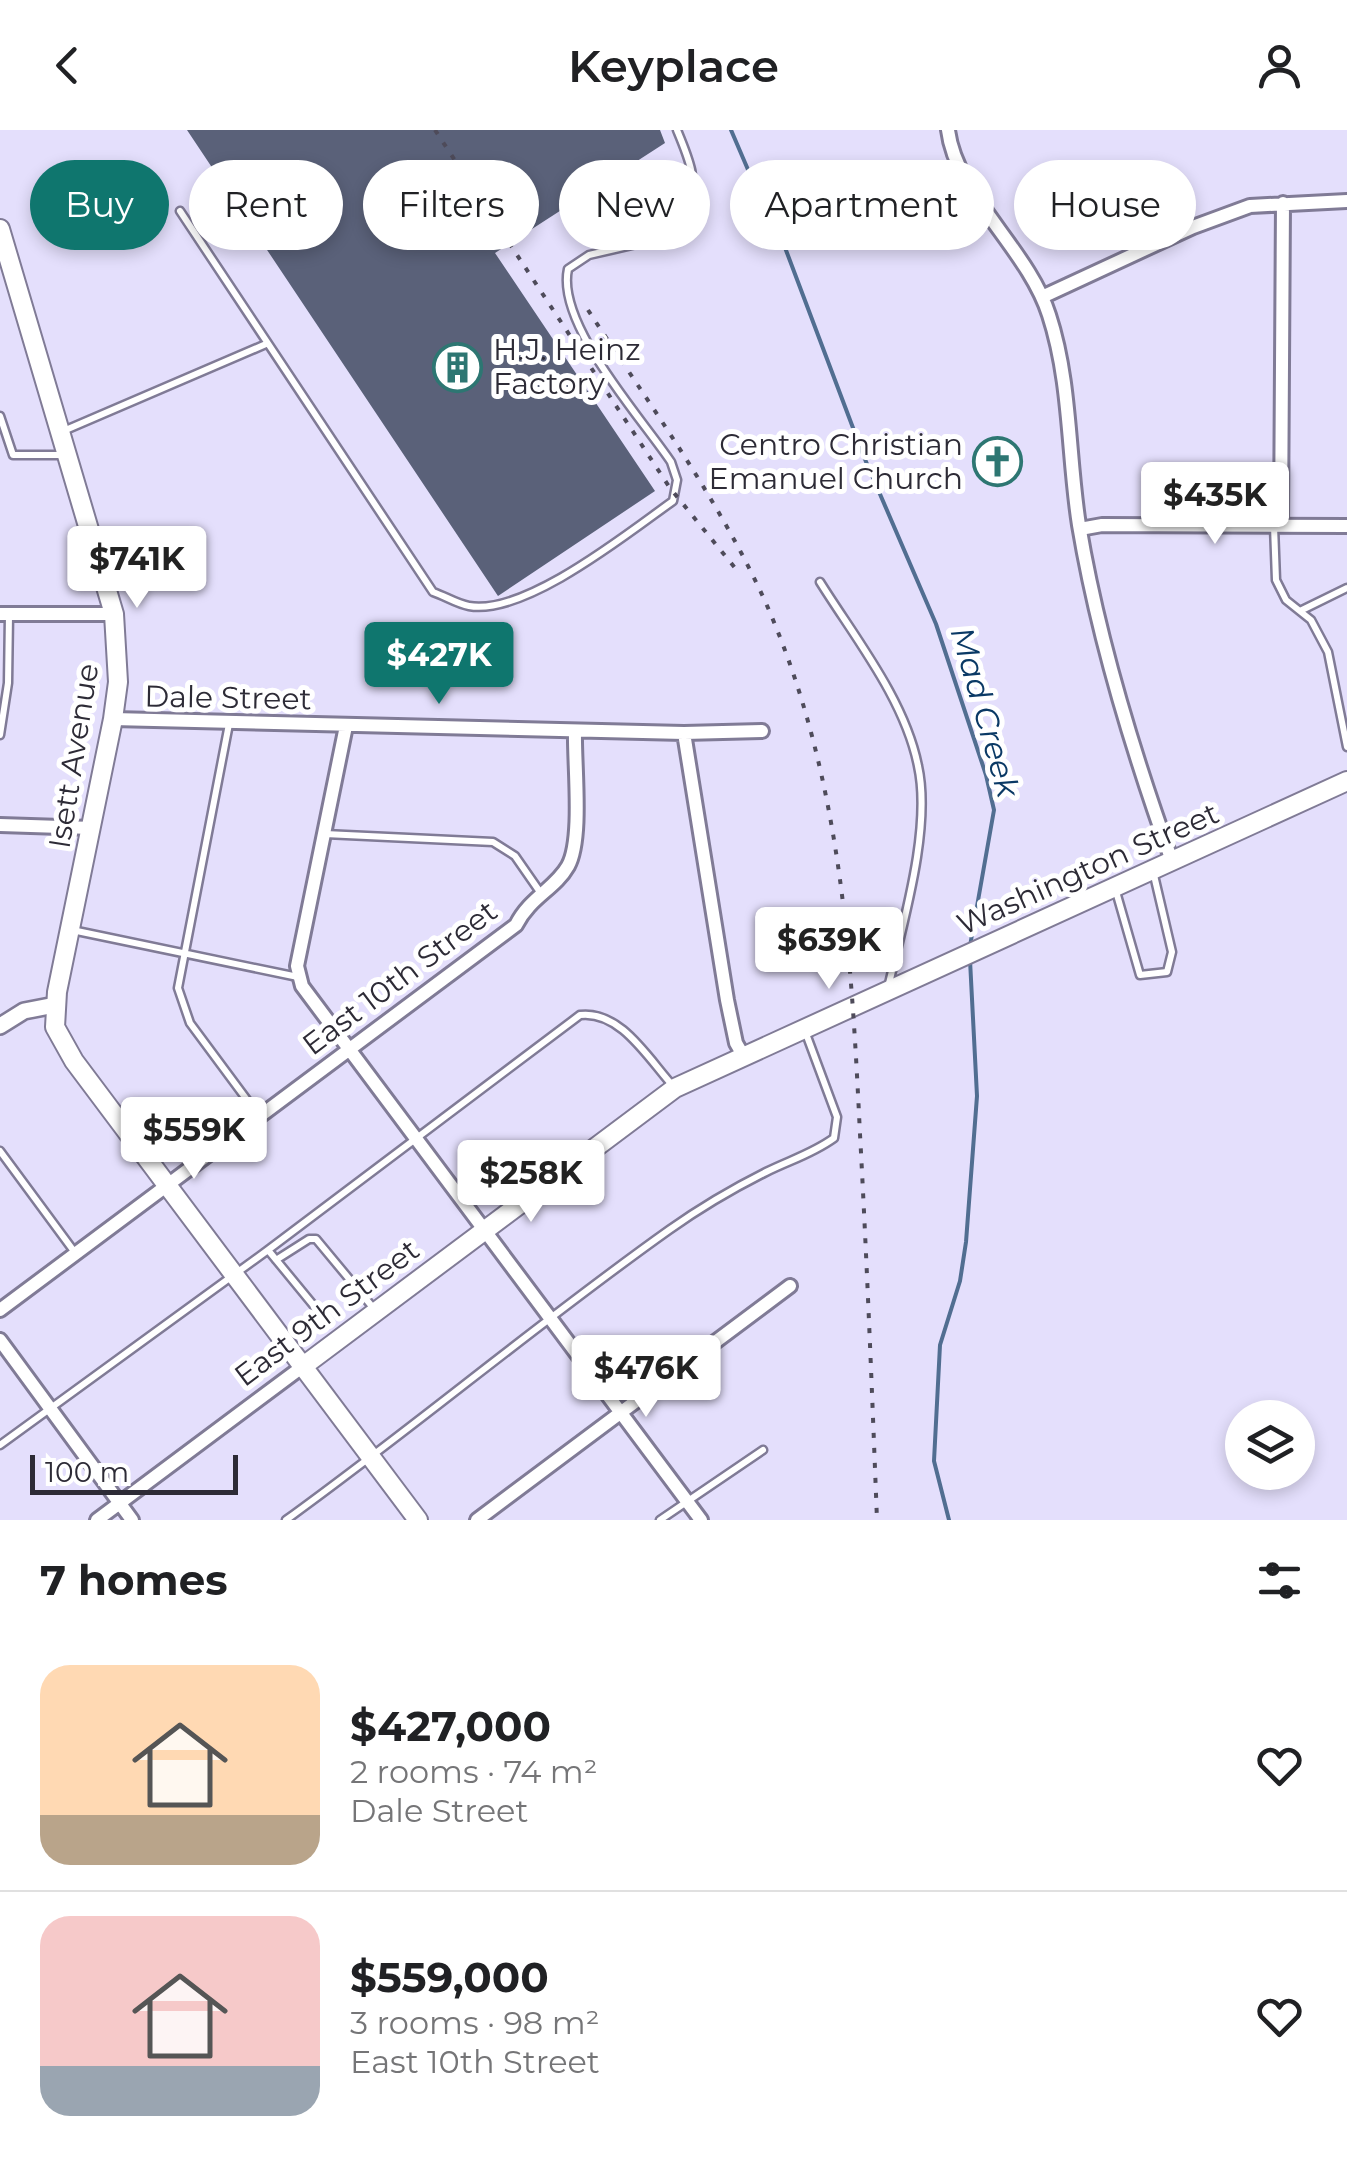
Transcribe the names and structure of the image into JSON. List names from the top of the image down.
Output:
{
  "streets": {
    "main road": ["Isett Avenue", "Washington Street", "East 9th Street"],
    "street": ["Dale Street", "East 10th Street"]
  },
  "crossings": [
    ["Dale Street", "Isett Avenue"],
    ["Dale Street", "East 10th Street"],
    ["Washington Street", "East 9th Street"]
  ],
  "water": ["Mad Creek"],
  "places": {
    "building": ["H.J. Heinz Factory"],
    "church": ["Centro Christian Emanuel Church"]
  },
  "scale_bar": "100 m",
  "page": {
    "header": "Keyplace",
    "chip": [
      "Buy",
      "Rent",
      "Filters",
      "New",
      "Apartment",
      "House"
    ],
    "price": [
      "$435K",
      "$741K",
      "$427K",
      "$639K",
      "$559K",
      "$258K",
      "$476K"
    ],
    "scale": "100 m",
    "heading": "7 homes",
    "list": [
      {
        "name": "$427,000",
        "note": "2 rooms · 74 m² · Dale Street"
      },
      {
        "name": "$559,000",
        "note": "3 rooms · 98 m² · East 10th Street"
      }
    ]
  }
}
